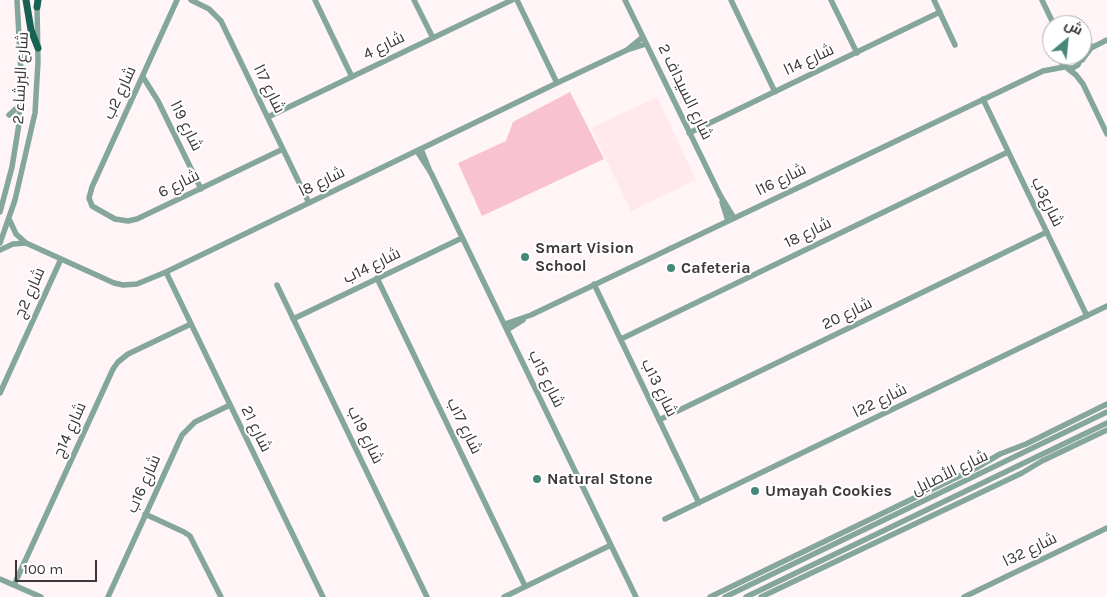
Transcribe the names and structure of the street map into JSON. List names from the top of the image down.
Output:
{
  "streets": {
    "street": [
      "شارع 4",
      "شارع 14ا",
      "شارع البرشاء 2",
      "شارع 17ا",
      "شارع السيداف 2",
      "شارع 2ب",
      "شارع 19ا",
      "شارع 16ا",
      "شارع 8ا",
      "شارع 6",
      "شارع3ب",
      "شارع 18",
      "شارع 14ب",
      "شارع 2ج",
      "شارع 20",
      "شارع 15ب",
      "شارع 13ب",
      "شارع 22ا",
      "شارع 17ب",
      "شارع 21",
      "شارع 14ج",
      "شارع 19ب",
      "شارع الأصايل",
      "شارع 16ب",
      "شارع 32ا"
    ]
  },
  "crossings": [
    ["شارع 4", "شارع 17ا"],
    ["شارع 14ا", "شارع السيداف 2"],
    ["شارع البرشاء 2", "شارع 8ا"],
    ["شارع 17ا", "شارع 8ا"],
    ["شارع 17ا", "شارع 6"],
    ["شارع السيداف 2", "شارع 16ا"],
    ["شارع السيداف 2", "شارع 8ا"],
    ["شارع 2ب", "شارع 19ا"],
    ["شارع 2ب", "شارع 6"],
    ["شارع 19ا", "شارع 6"],
    ["شارع 16ا", "شارع3ب"],
    ["شارع 16ا", "شارع 15ب"],
    ["شارع 16ا", "شارع 13ب"],
    ["شارع 8ا", "شارع 2ج"],
    ["شارع 8ا", "شارع 15ب"],
    ["شارع 8ا", "شارع 21"],
    ["شارع3ب", "شارع 18"],
    ["شارع3ب", "شارع 20"],
    ["شارع3ب", "شارع 22ا"],
    ["شارع 18", "شارع 13ب"],
    ["شارع 14ب", "شارع 15ب"],
    ["شارع 14ب", "شارع 17ب"],
    ["شارع 14ب", "شارع 19ب"],
    ["شارع 20", "شارع 13ب"],
    ["شارع 13ب", "شارع 22ا"],
    ["شارع 21", "شارع 14ج"],
    ["شارع 21", "شارع 16ب"]
  ],
  "places": [
    "Smart Vision School",
    "Cafeteria",
    "Natural Stone",
    "Umayah Cookies"
  ],
  "scale_bar": "100 m",
  "north": "top right"
}
